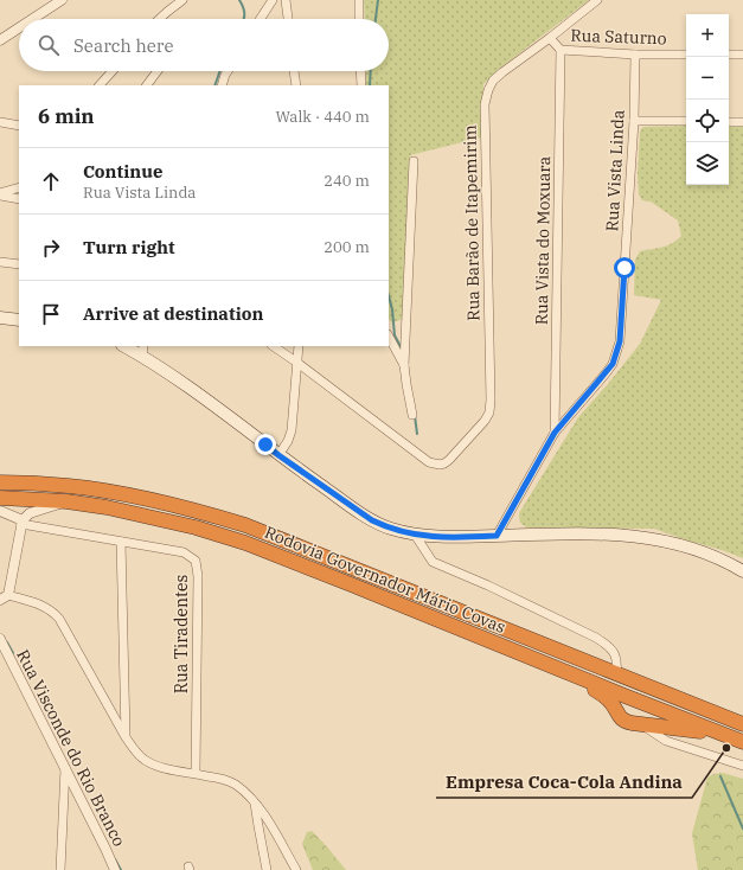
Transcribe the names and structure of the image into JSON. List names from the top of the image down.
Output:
{
  "streets": {
    "highway": ["Rodovia Governador Mário Covas"],
    "street": [
      "Rua Saturno",
      "Rua Vista Linda",
      "Rua Barão de Itapemirim",
      "Rua Vista do Moxuara",
      "Rua Tiradentes",
      "Rua Visconde do Rio Branco"
    ]
  },
  "crossings": [
    ["Rua Saturno", "Rua Vista Linda"],
    ["Rua Saturno", "Rua Barão de Itapemirim"],
    ["Rua Saturno", "Rua Vista do Moxuara"],
    ["Rua Vista Linda", "Rua Vista do Moxuara"]
  ],
  "places": ["Empresa Coca-Cola Andina"],
  "page": {
    "map_buttons": ["+", "−"],
    "search": "Search here",
    "heading": ["6 min", "Walk · 440 m"],
    "list": [
      ["Continue", "Rua Vista Linda", "240 m"],
      ["Turn right", "200 m"],
      "Arrive at destination"
    ]
  }
}
